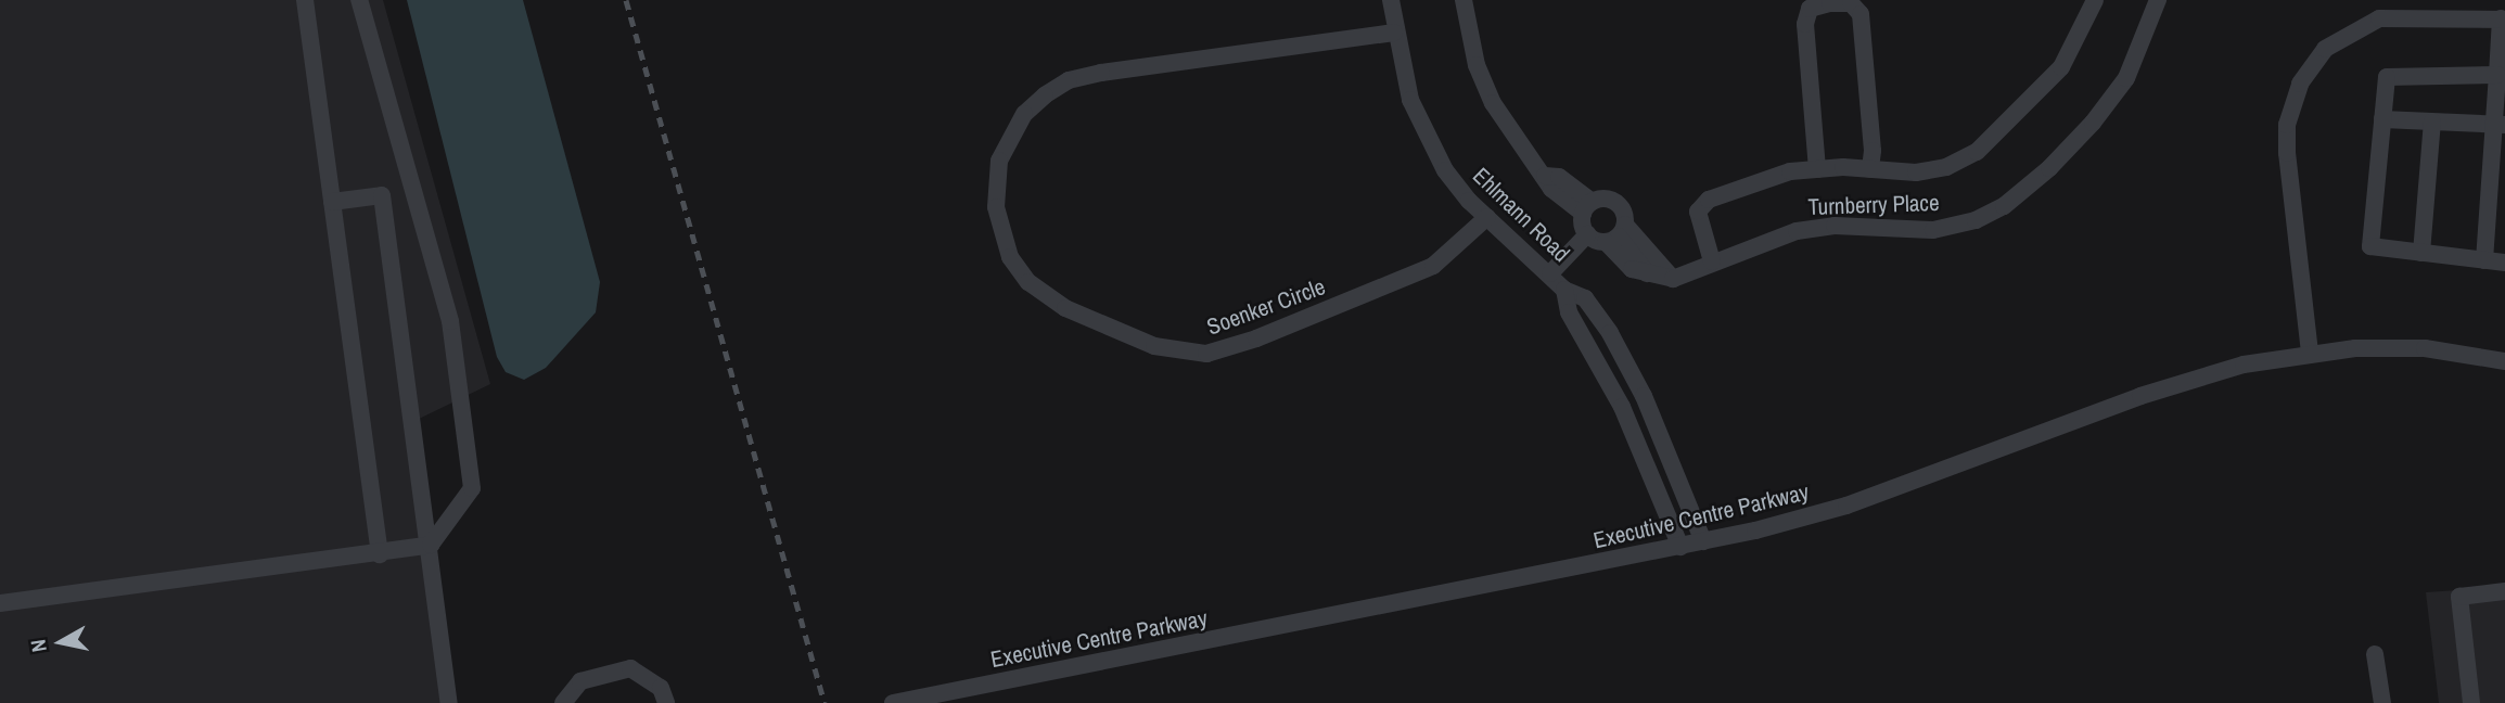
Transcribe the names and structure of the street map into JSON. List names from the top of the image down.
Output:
{
  "streets": {
    "street": [
      "Turnberry Place",
      "Ehlmann Road",
      "Soenker Circle",
      "Executive Centre Parkway"
    ]
  },
  "crossings": [
    ["Ehlmann Road", "Soenker Circle"],
    ["Ehlmann Road", "Executive Centre Parkway"]
  ],
  "north": "left"
}
